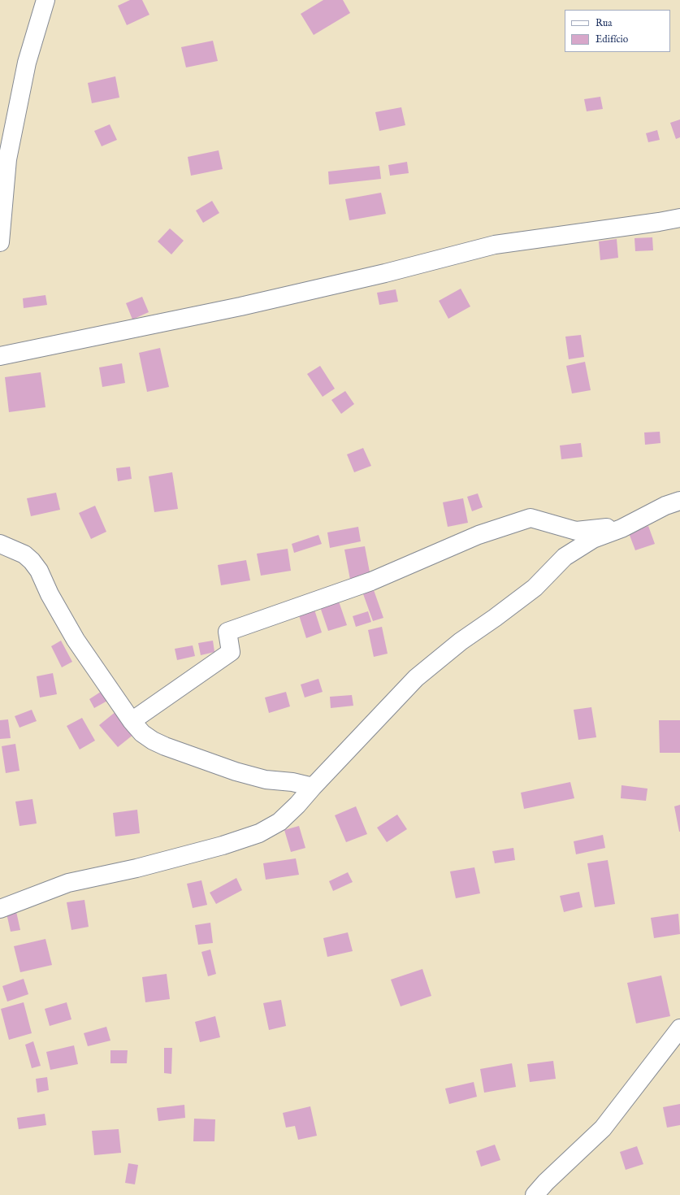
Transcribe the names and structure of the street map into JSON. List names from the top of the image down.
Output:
{
  "legend": ["Rua", "Edifício"]
}
